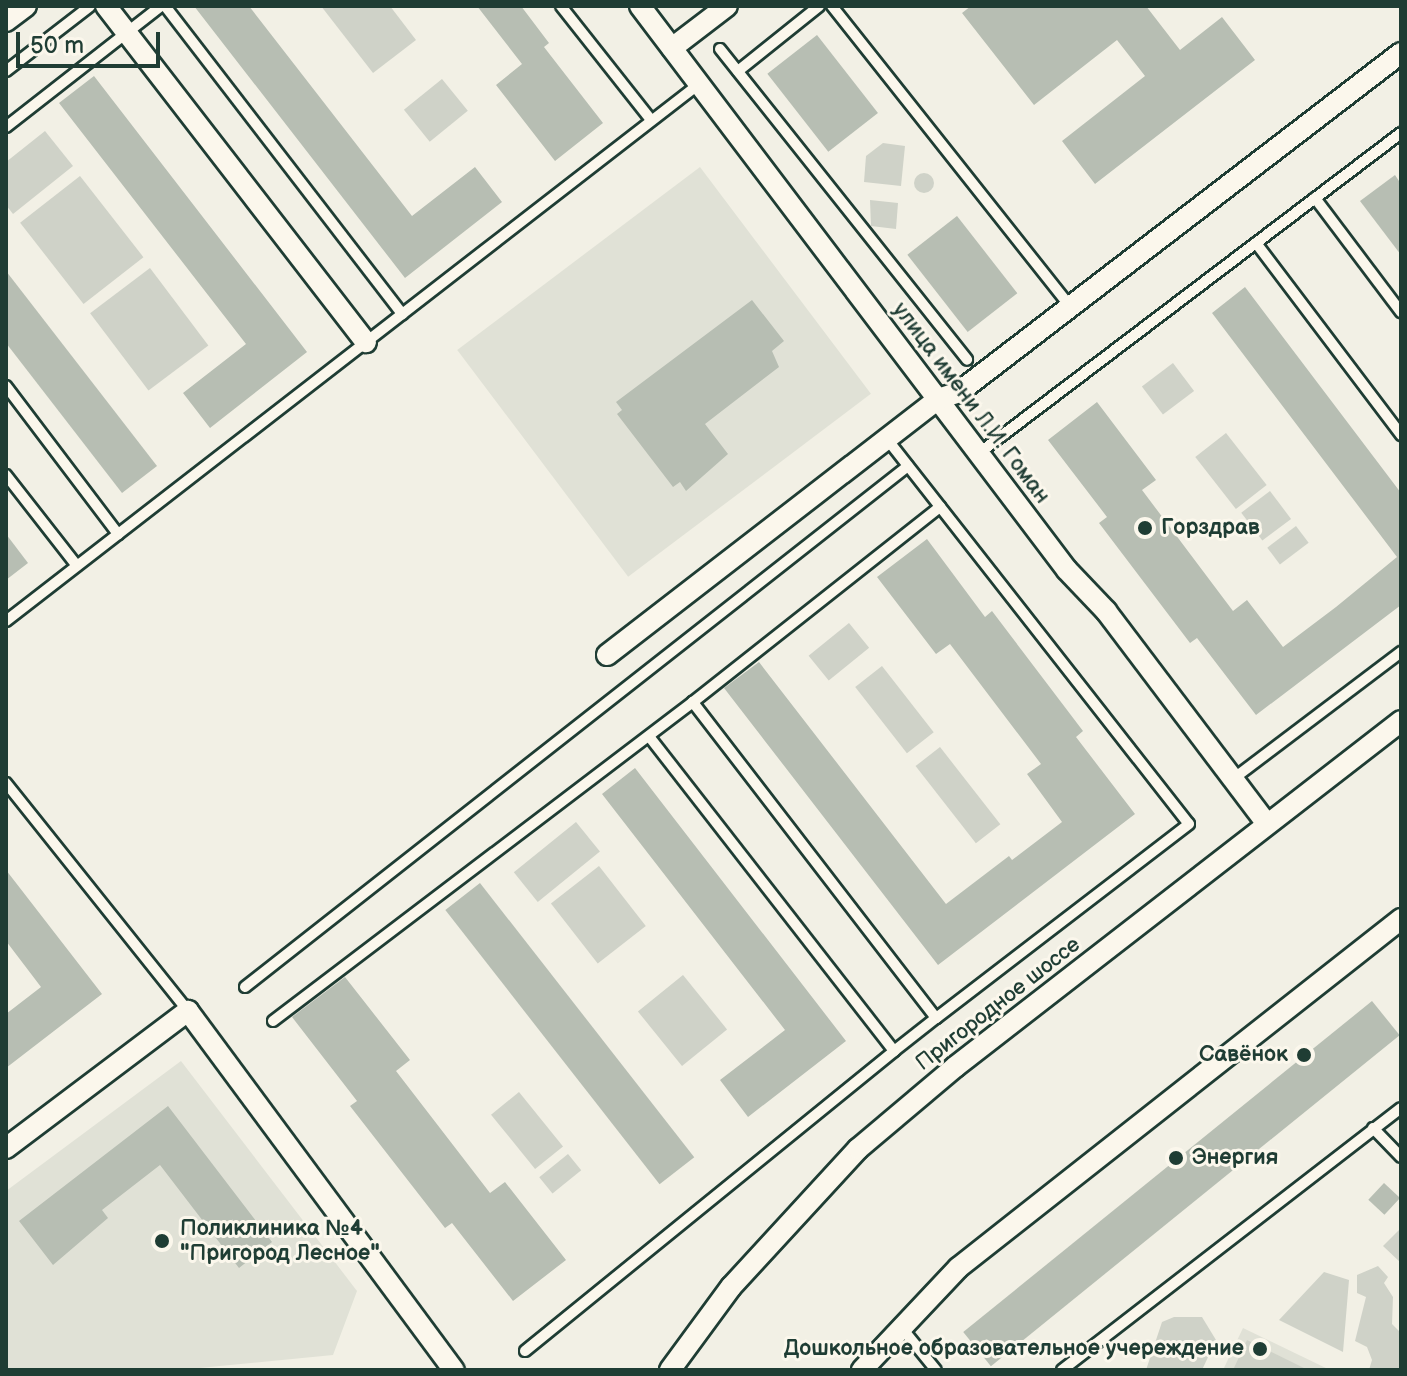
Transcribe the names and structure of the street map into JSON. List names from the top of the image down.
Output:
{
  "streets": {
    "street": ["улица имени Л.И. Гоман", "Пригородное шоссе"]
  },
  "crossings": [
    ["улица имени Л.И. Гоман", "Пригородное шоссе"]
  ],
  "places": [
    "Горздрав",
    "Савёнок",
    "Энергия",
    "Поликлиника №4 \"Пригород Лесное\"",
    "Дошкольное образовательное учереждение"
  ],
  "scale_bar": "50 m"
}
